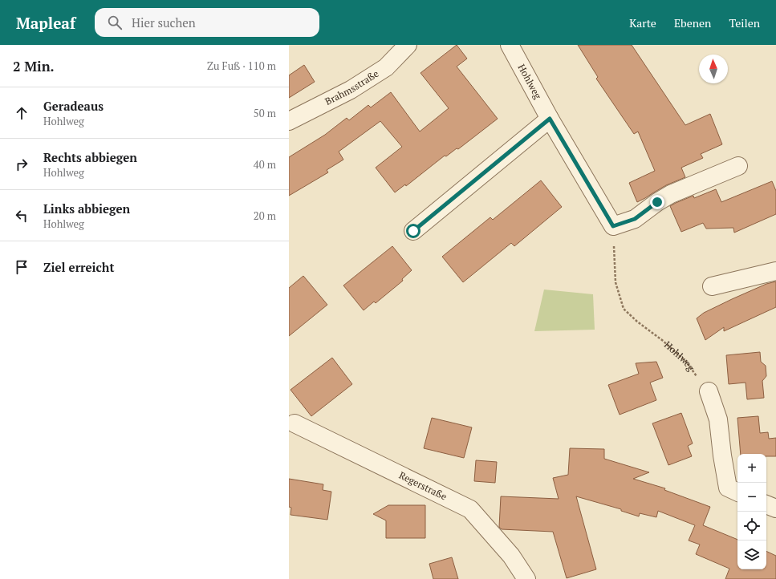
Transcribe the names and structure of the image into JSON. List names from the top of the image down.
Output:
{
  "streets": {
    "street": ["Hohlweg", "Brahmsstraße", "Regerstraße"]
  },
  "north": "top",
  "page": {
    "header": "Mapleaf",
    "search": "Hier suchen",
    "nav": ["Karte", "Ebenen", "Teilen"],
    "heading": ["2 Min.", "Zu Fuß · 110 m"],
    "list": [
      ["Geradeaus", "Hohlweg", "50 m"],
      ["Rechts abbiegen", "Hohlweg", "40 m"],
      ["Links abbiegen", "Hohlweg", "20 m"],
      "Ziel erreicht"
    ],
    "map_buttons": ["+", "−"]
  }
}
